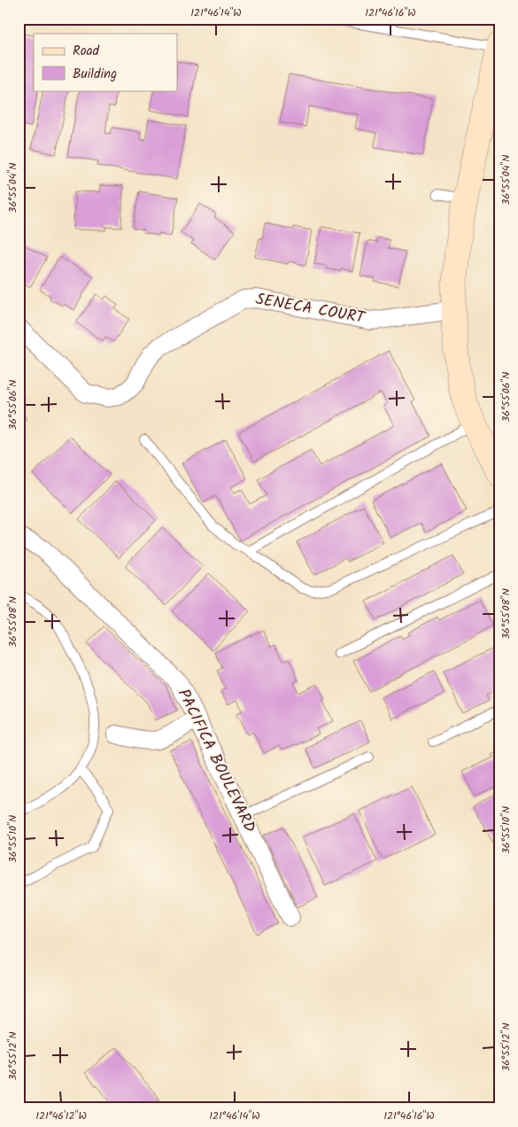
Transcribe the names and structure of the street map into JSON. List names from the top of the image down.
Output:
{
  "streets": {
    "street": ["SENECA COURT", "PACIFICA BOULEVARD"]
  },
  "legend": ["Road", "Building"],
  "coordinates": [
    "121°46'14\"W",
    "121°46'16\"W",
    "36°55'04\"N",
    "36°55'06\"N",
    "36°55'08\"N",
    "36°55'10\"N",
    "36°55'12\"N",
    "121°46'12\"W"
  ]
}
